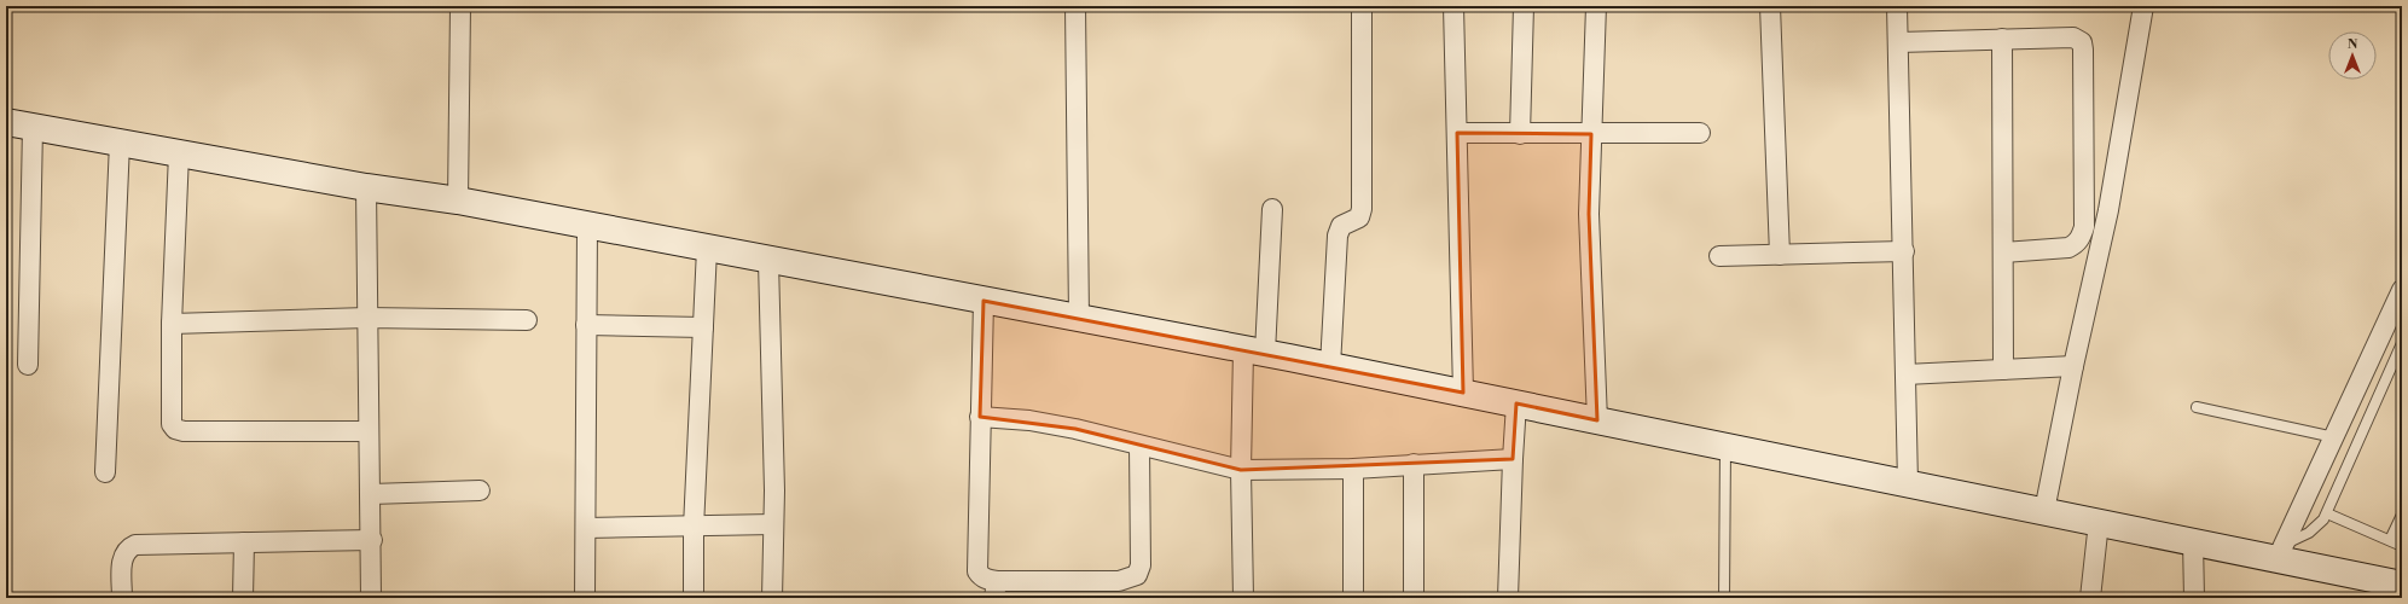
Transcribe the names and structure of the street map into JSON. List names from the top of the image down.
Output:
{
  "north": "top"
}
